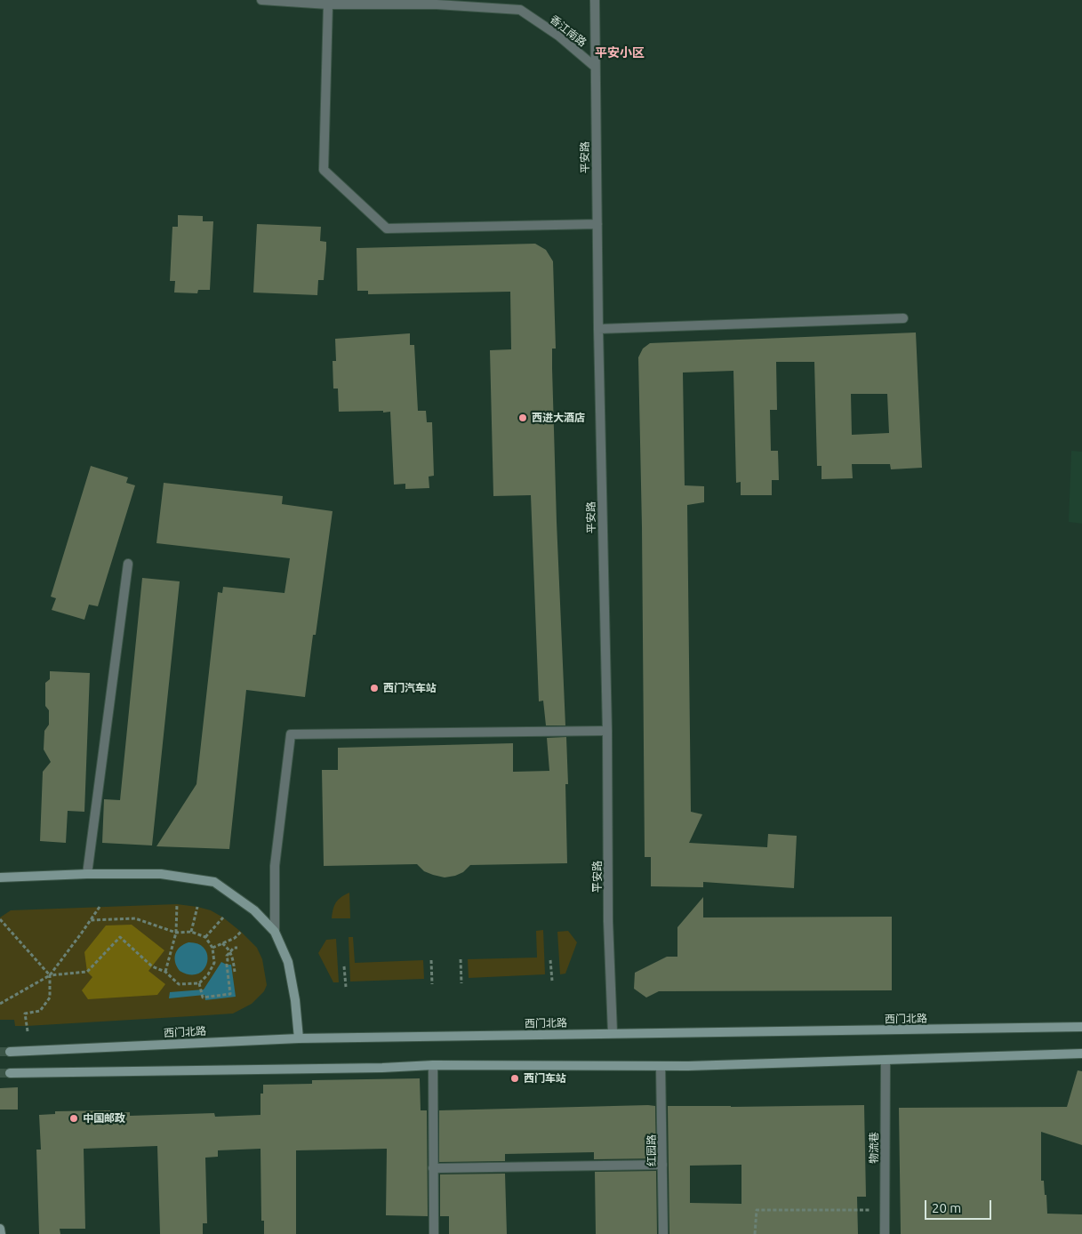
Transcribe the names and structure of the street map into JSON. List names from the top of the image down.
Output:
{
  "streets": {
    "main road": ["西门北路"],
    "street": [
      "香江南路",
      "平安路",
      "物流巷",
      "红园路"
    ]
  },
  "crossings": [
    ["香江南路", "平安路"],
    ["平安路", "西门北路"]
  ],
  "districts": ["平安小区"],
  "places": [
    "西进大酒店",
    "西门汽车站",
    "西门车站",
    "中国邮政"
  ],
  "scale_bar": "20 m"
}
